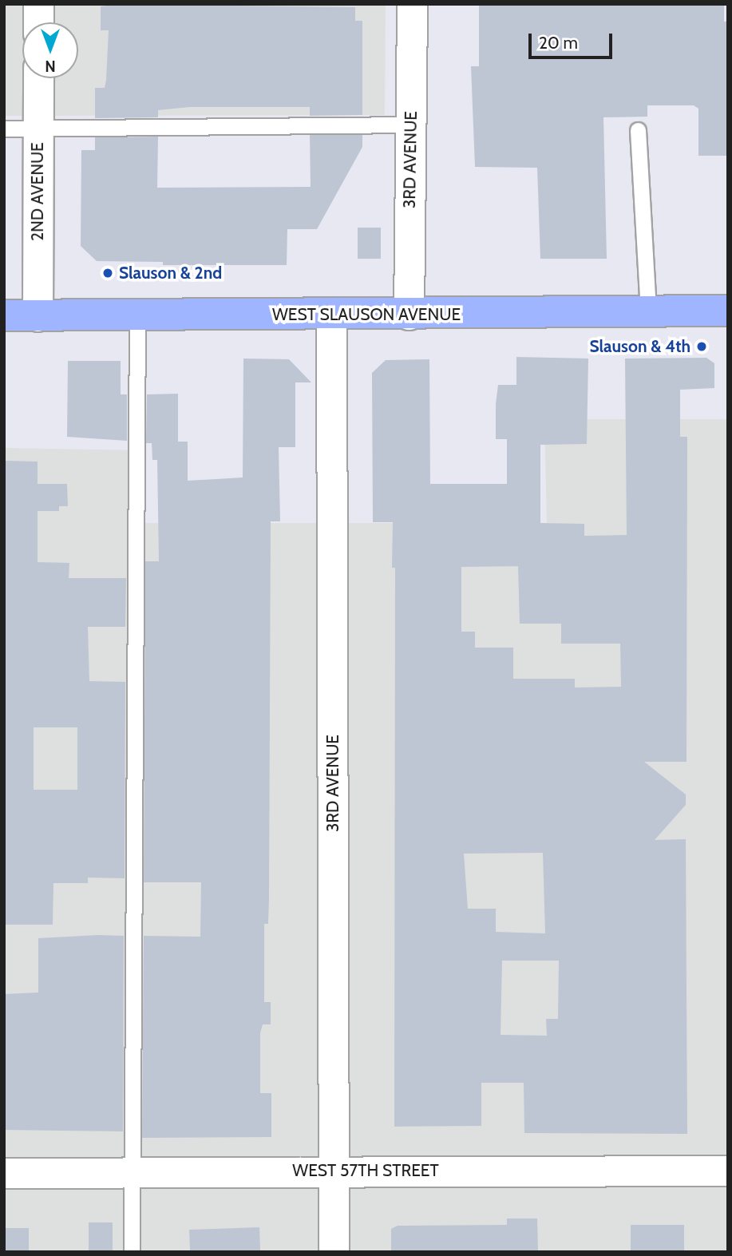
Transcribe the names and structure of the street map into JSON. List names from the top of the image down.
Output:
{
  "streets": {
    "main road": ["WEST SLAUSON AVENUE"],
    "street": ["3RD AVENUE", "2ND AVENUE", "WEST 57TH STREET"]
  },
  "crossings": [
    ["3RD AVENUE", "WEST SLAUSON AVENUE"],
    ["3RD AVENUE", "WEST 57TH STREET"],
    ["2ND AVENUE", "WEST SLAUSON AVENUE"]
  ],
  "places": ["Slauson & 2nd", "Slauson & 4th"],
  "scale_bar": "20 m",
  "north": "bottom"
}
